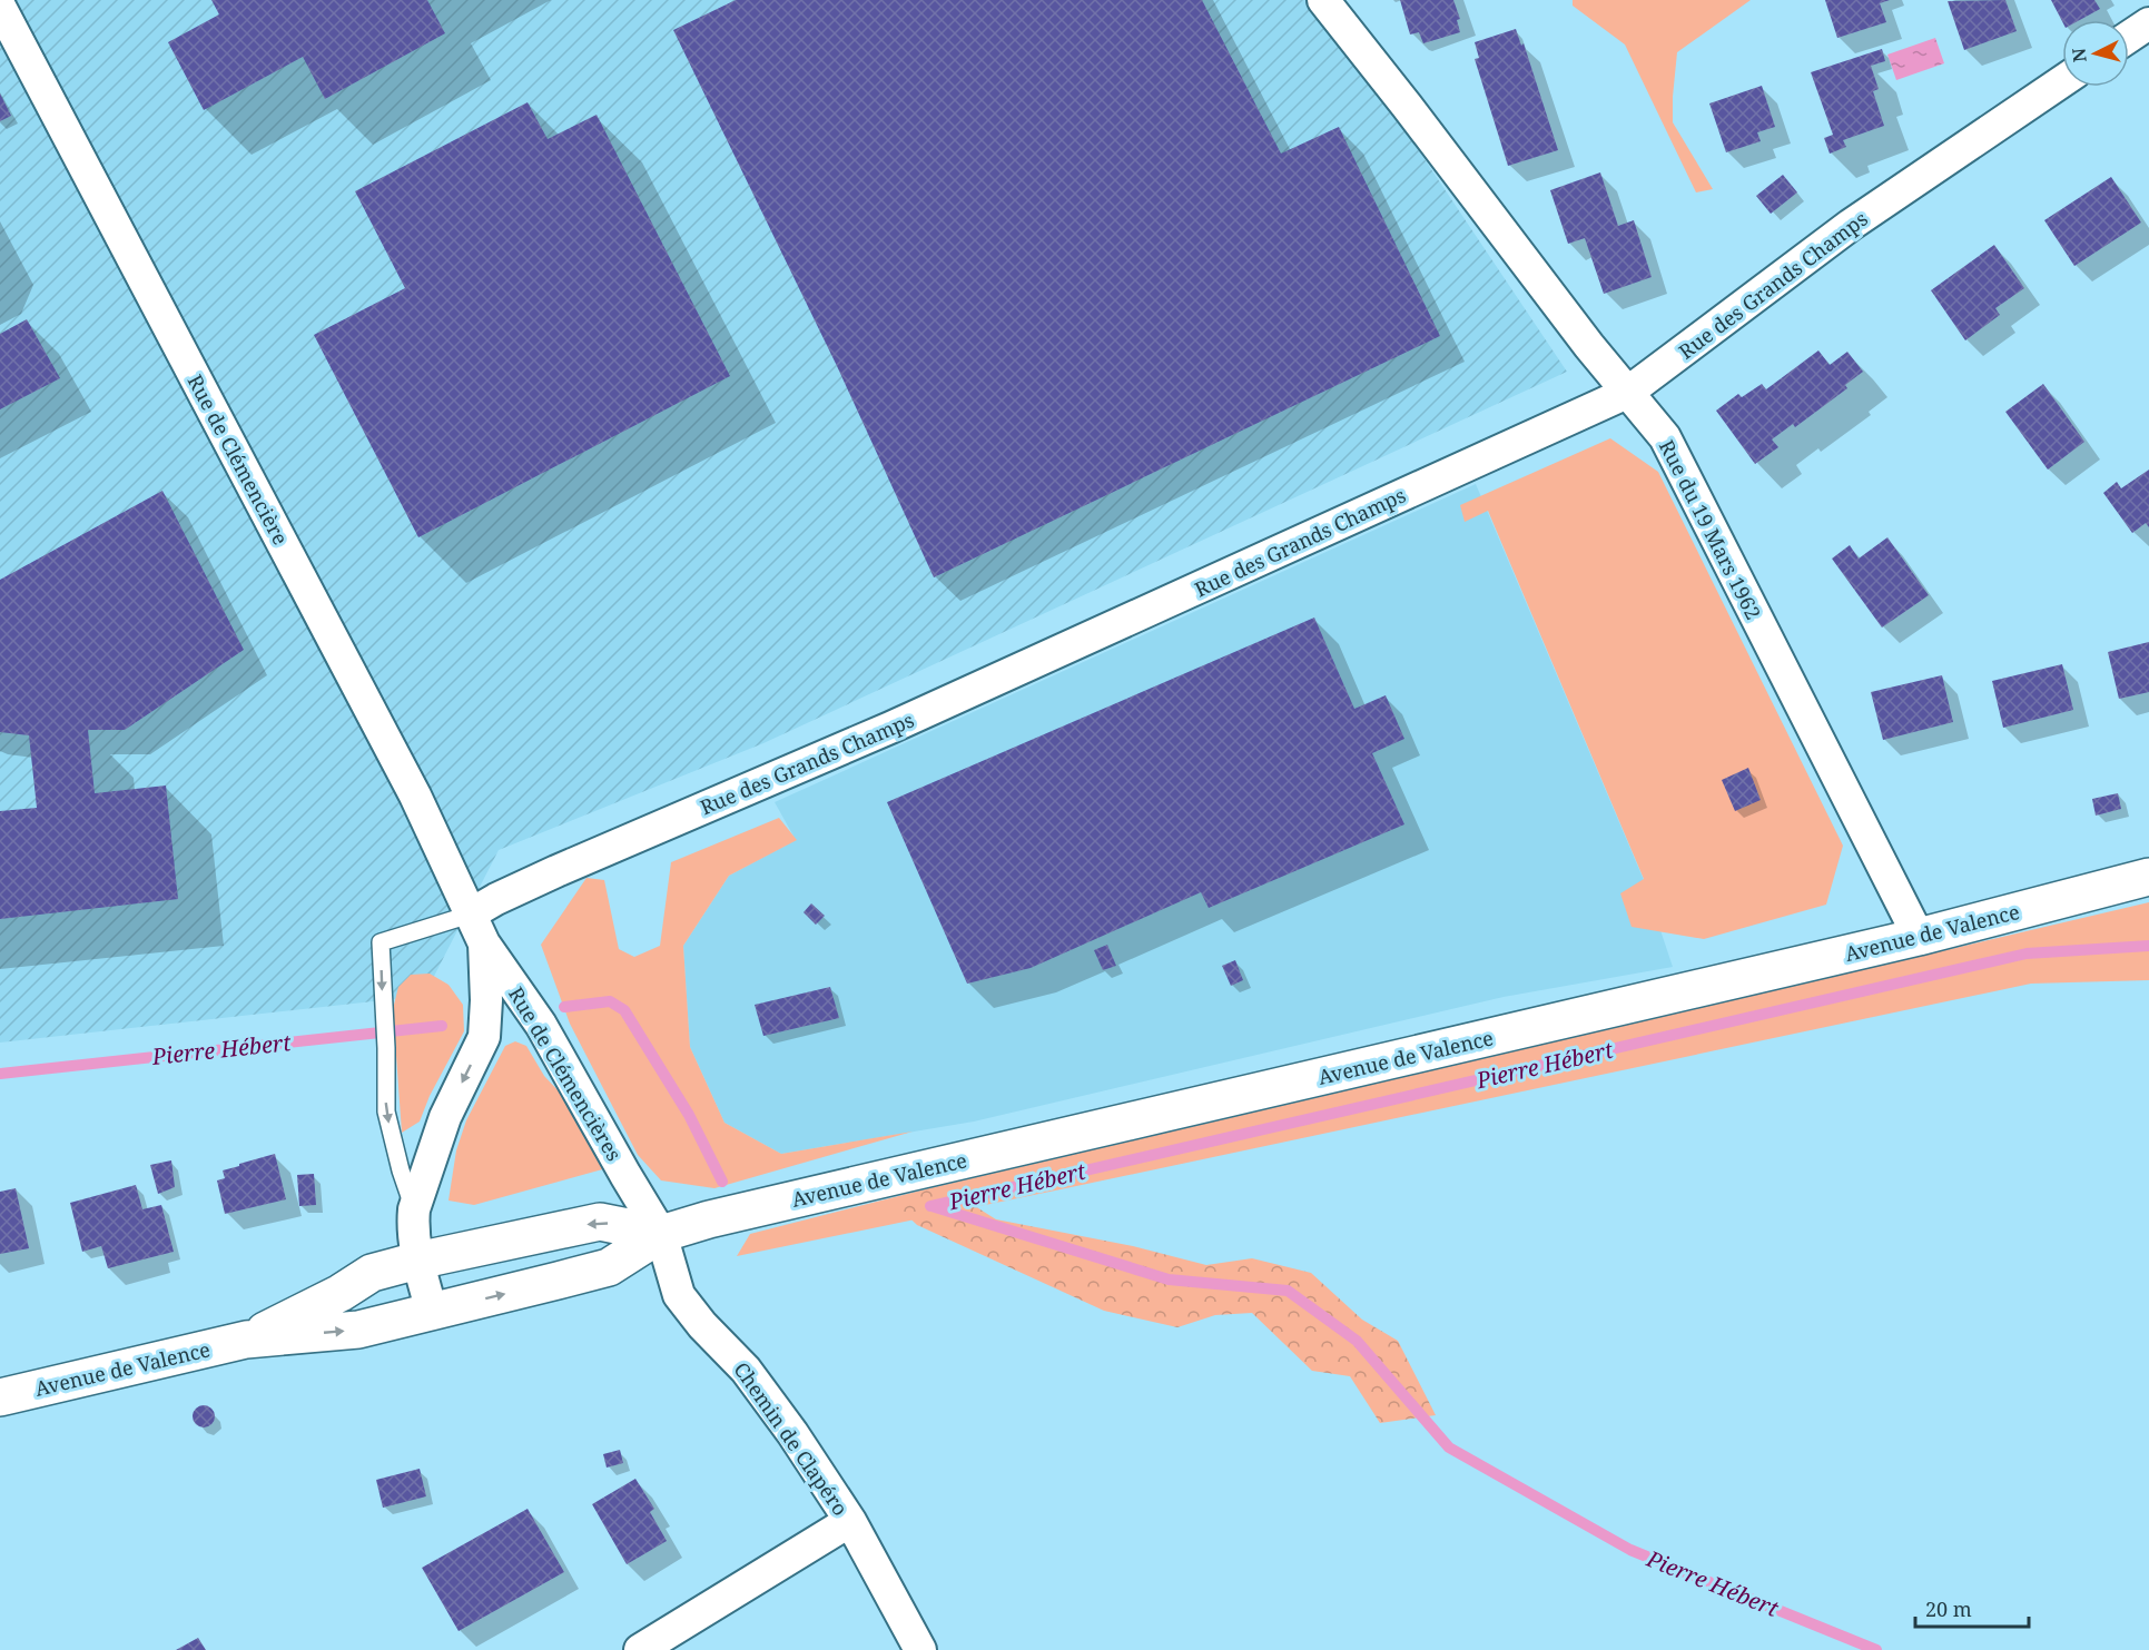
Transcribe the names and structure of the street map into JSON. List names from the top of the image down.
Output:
{
  "streets": {
    "main road": ["Avenue de Valence"],
    "street": [
      "Rue des Grands Champs",
      "Rue de Clémencière",
      "Rue du 19 Mars 1962",
      "Rue de Clémencières",
      "Chemin de Clapéro"
    ]
  },
  "crossings": [
    ["Rue des Grands Champs", "Rue de Clémencière"],
    ["Rue des Grands Champs", "Rue du 19 Mars 1962"],
    ["Rue des Grands Champs", "Rue de Clémencières"],
    ["Rue de Clémencière", "Rue de Clémencières"],
    ["Rue du 19 Mars 1962", "Avenue de Valence"],
    ["Avenue de Valence", "Rue de Clémencières"],
    ["Avenue de Valence", "Chemin de Clapéro"],
    ["Rue de Clémencières", "Chemin de Clapéro"]
  ],
  "water": ["Pierre Hébert"],
  "scale_bar": "20 m",
  "north": "left"
}
